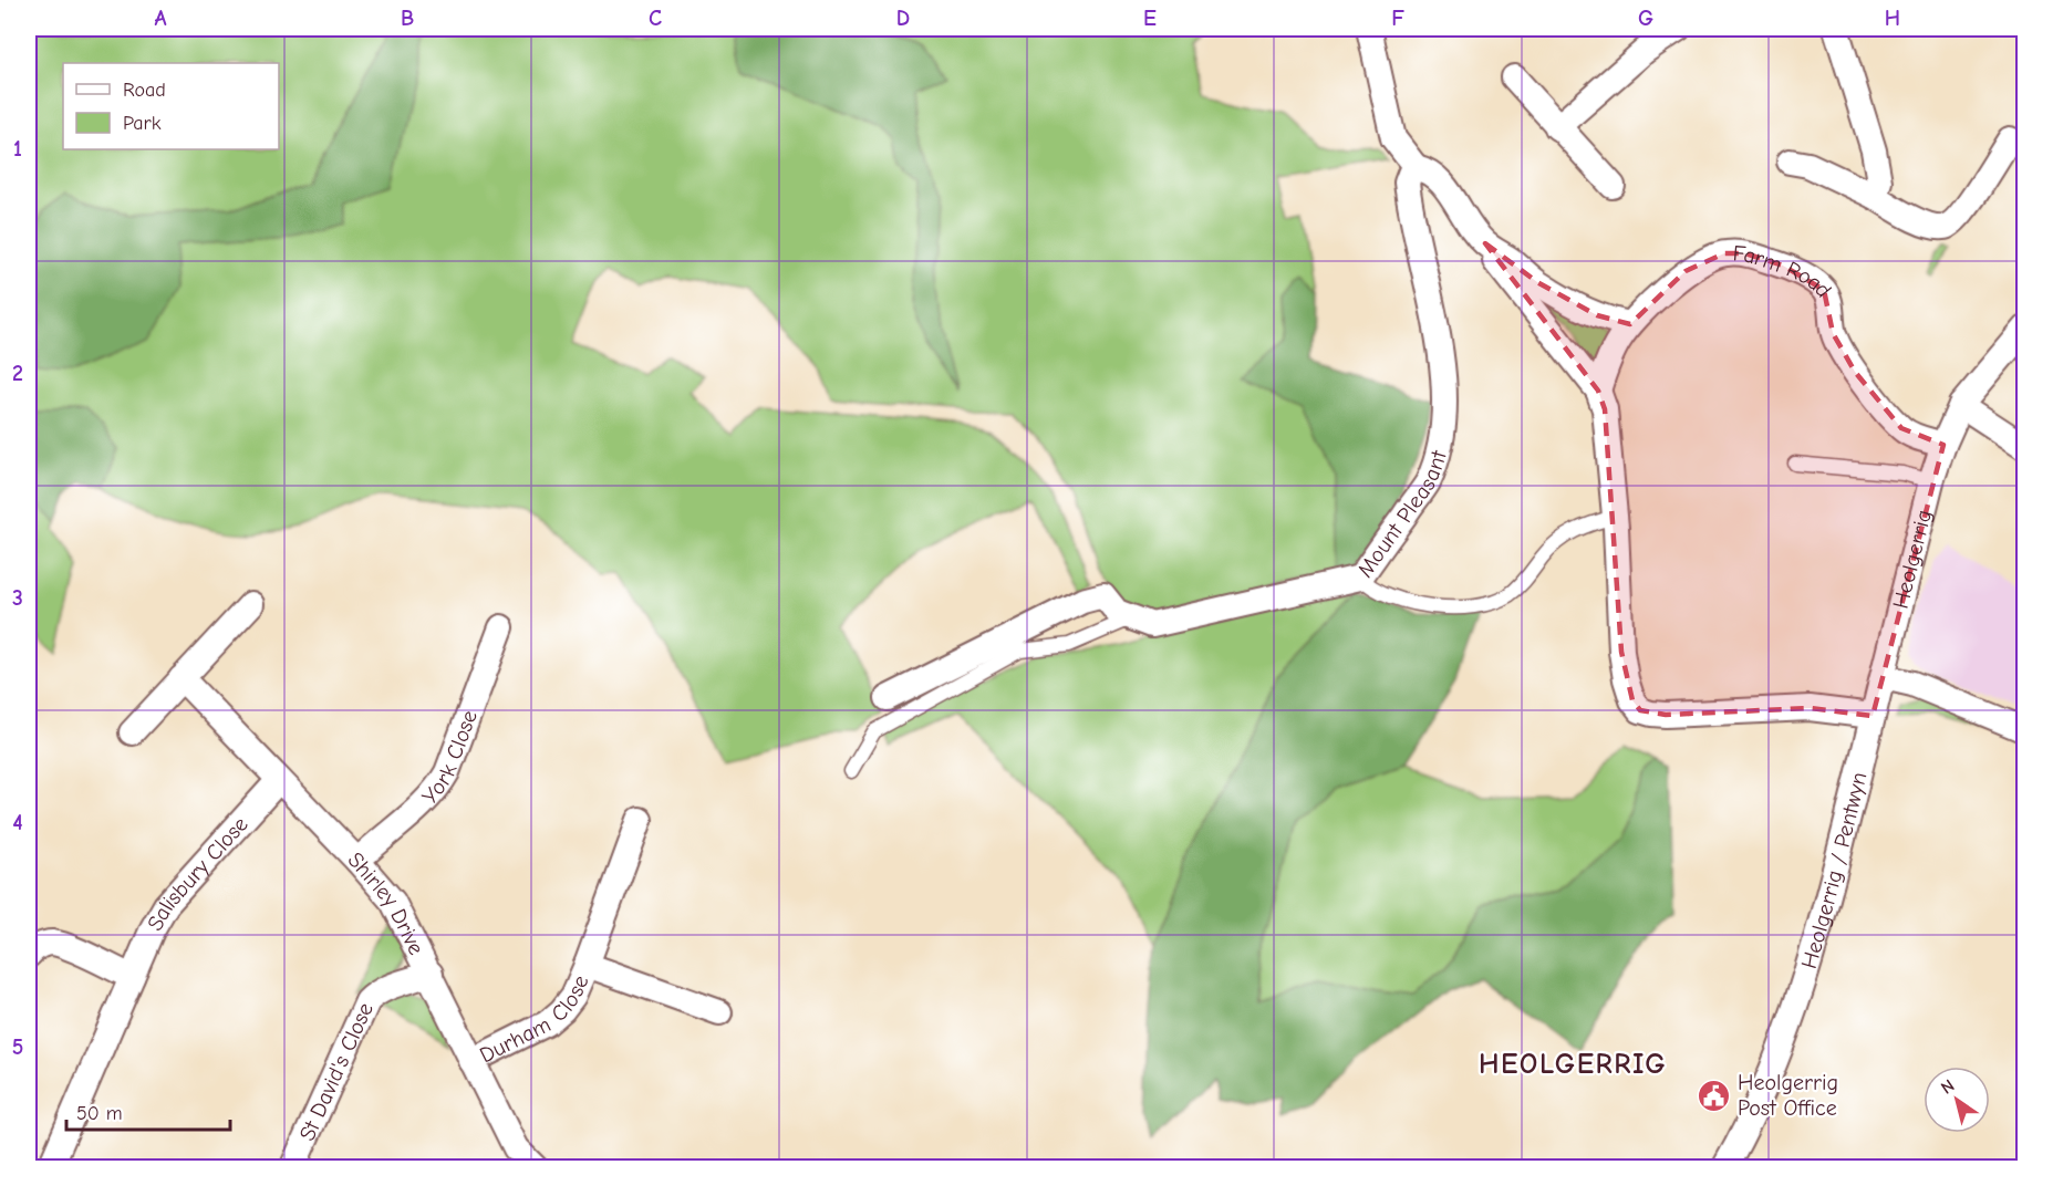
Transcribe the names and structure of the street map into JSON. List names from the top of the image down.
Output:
{
  "streets": {
    "street": [
      "Farm Road",
      "Mount Pleasant",
      "Heolgerrig",
      "York Close",
      "Heolgerrig / Pentwyn",
      "Salisbury Close",
      "Shirley Drive",
      "Durham Close",
      "St David's Close"
    ]
  },
  "crossings": [
    ["Farm Road", "Heolgerrig"],
    ["Heolgerrig", "Heolgerrig / Pentwyn"],
    ["York Close", "Shirley Drive"],
    ["Salisbury Close", "Shirley Drive"],
    ["Shirley Drive", "Durham Close"],
    ["Shirley Drive", "St David's Close"]
  ],
  "districts": ["HEOLGERRIG"],
  "places": {
    "public building": ["Heolgerrig Post Office"]
  },
  "legend": ["Road", "Park"],
  "scale_bar": "50 m",
  "north": "top left",
  "grid": {
    "columns": [
      "A",
      "B",
      "C",
      "D",
      "E",
      "F",
      "G",
      "H"
    ],
    "rows": [
      "1",
      "2",
      "3",
      "4",
      "5"
    ]
  }
}
